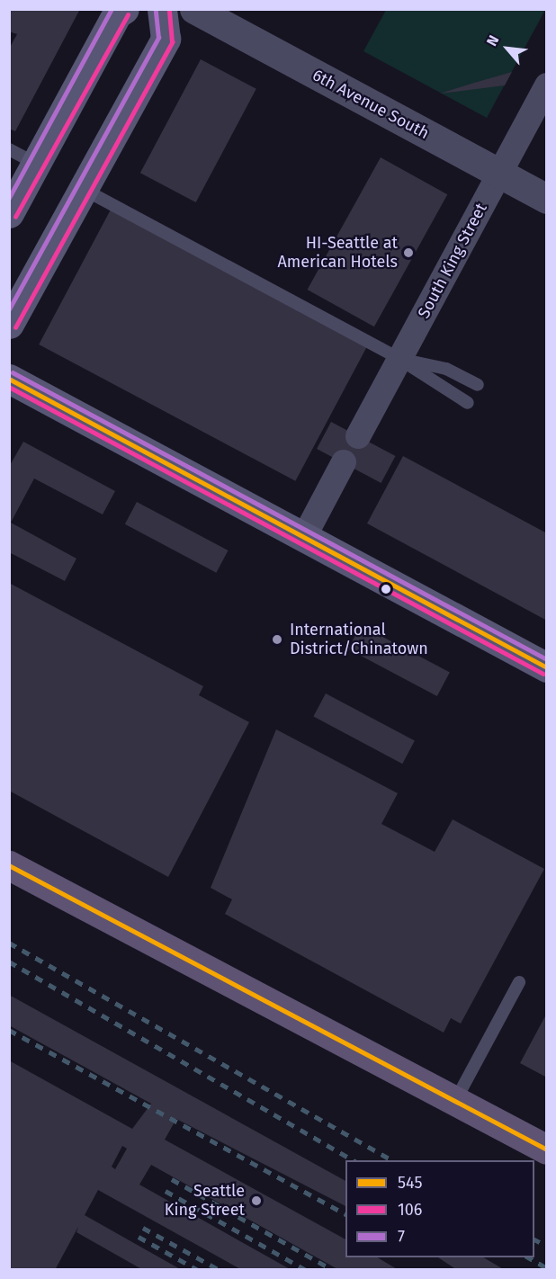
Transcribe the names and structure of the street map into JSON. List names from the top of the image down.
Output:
{
  "streets": {
    "street": ["6th Avenue South", "South King Street"]
  },
  "crossings": [
    ["6th Avenue South", "South King Street"]
  ],
  "places": ["HI-Seattle at American Hotels", "International District/Chinatown", "Seattle King Street"],
  "lines": ["transit line 106", "transit line 7", "transit line 545"],
  "legend": ["545", "106", "7"],
  "north": "top left"
}
